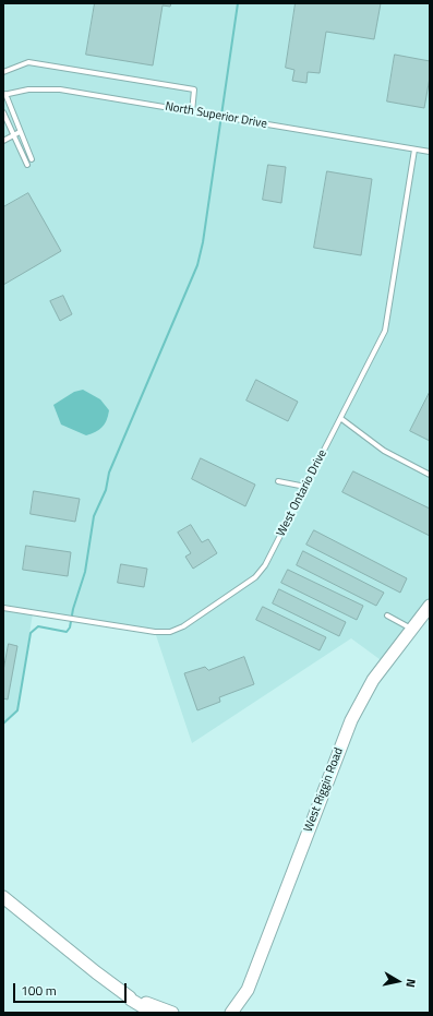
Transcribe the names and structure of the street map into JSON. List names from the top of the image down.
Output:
{
  "streets": {
    "street": ["West Riggin Road"],
    "lane": ["North Superior Drive", "West Ontario Drive"]
  },
  "crossings": [
    ["North Superior Drive", "West Ontario Drive"]
  ],
  "scale_bar": "100 m",
  "north": "right"
}
